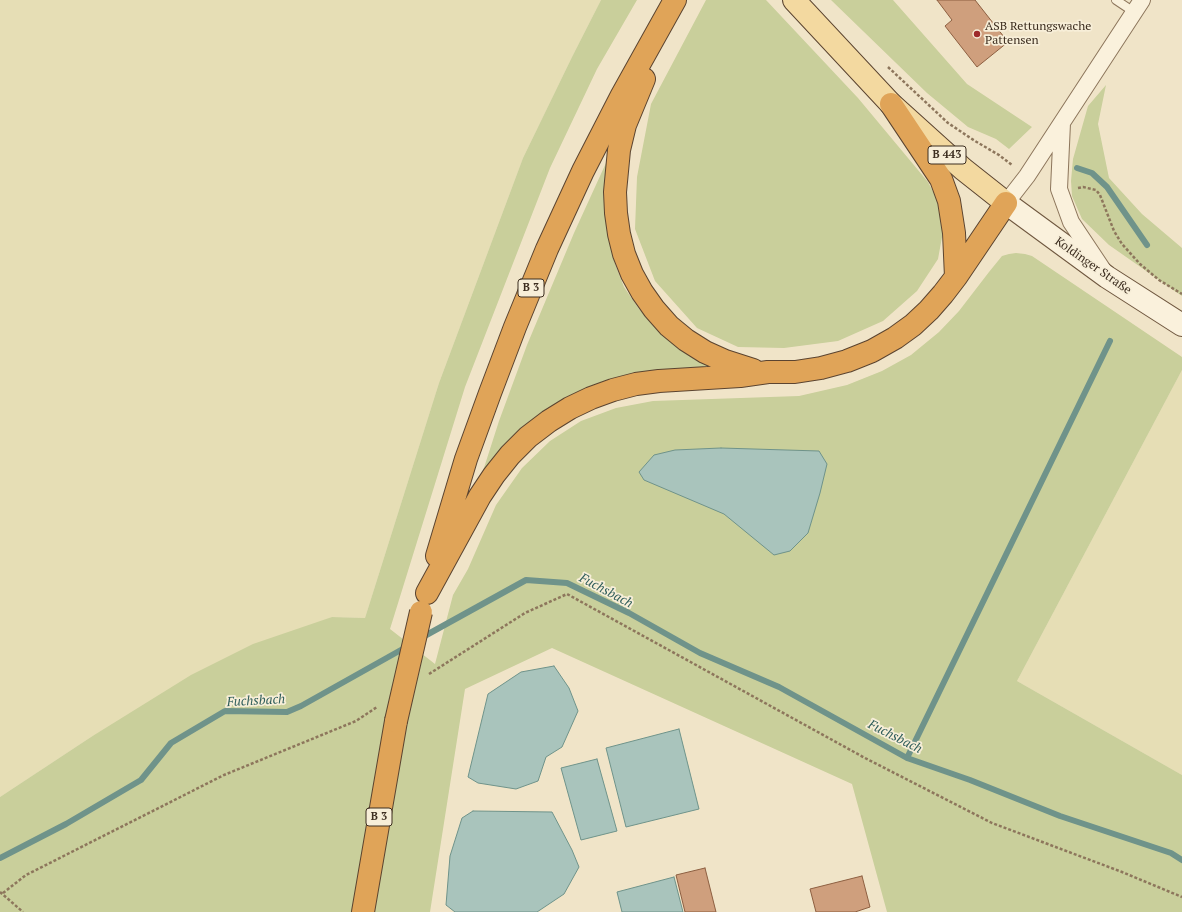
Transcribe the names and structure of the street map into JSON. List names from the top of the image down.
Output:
{
  "streets": {
    "highway": ["B 3"],
    "main road": ["B 443"],
    "street": ["Koldinger Straße"]
  },
  "crossings": [
    ["B 443", "Koldinger Straße"]
  ],
  "water": ["Fuchsbach"],
  "places": ["ASB Rettungswache Pattensen"]
}
